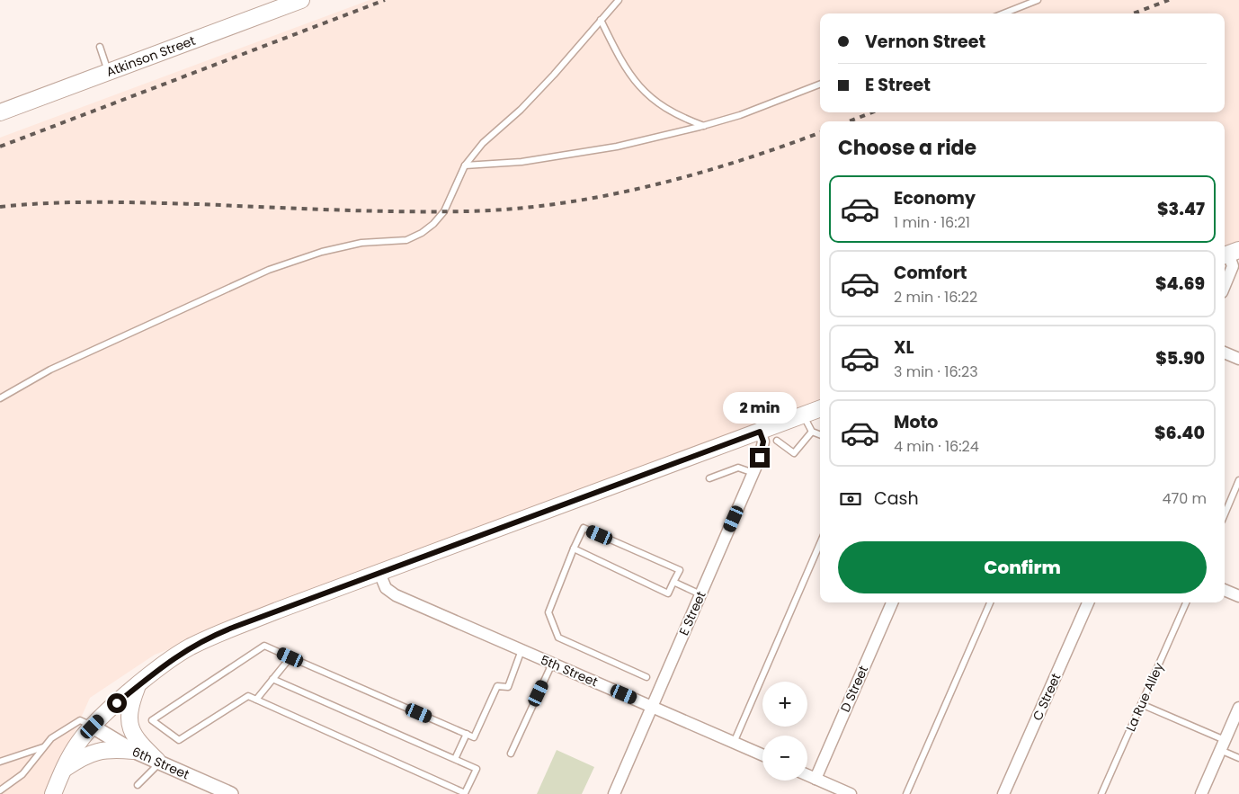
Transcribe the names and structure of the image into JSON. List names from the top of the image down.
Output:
{
  "streets": {
    "main road": ["Atkinson Street"],
    "street": [
      "E Street",
      "5th Street",
      "D Street",
      "C Street",
      "6th Street"
    ],
    "lane": ["La Rue Alley"]
  },
  "crossings": [
    ["E Street", "5th Street"]
  ],
  "page": {
    "banner": ["Vernon Street", "E Street"],
    "heading": "Choose a ride",
    "list": [
      {
        "name": "Economy",
        "note": "1 min · 16:21",
        "value": "$3.47"
      },
      {
        "name": "Comfort",
        "note": "2 min · 16:22",
        "value": "$4.69"
      },
      {
        "name": "XL",
        "note": "3 min · 16:23",
        "value": "$5.90"
      },
      {
        "name": "Moto",
        "note": "4 min · 16:24",
        "value": "$6.40"
      }
    ],
    "bubble": "2 min",
    "pay": ["Cash", "470 m"],
    "buttons": "Confirm",
    "map_buttons": ["+", "−"]
  }
}
